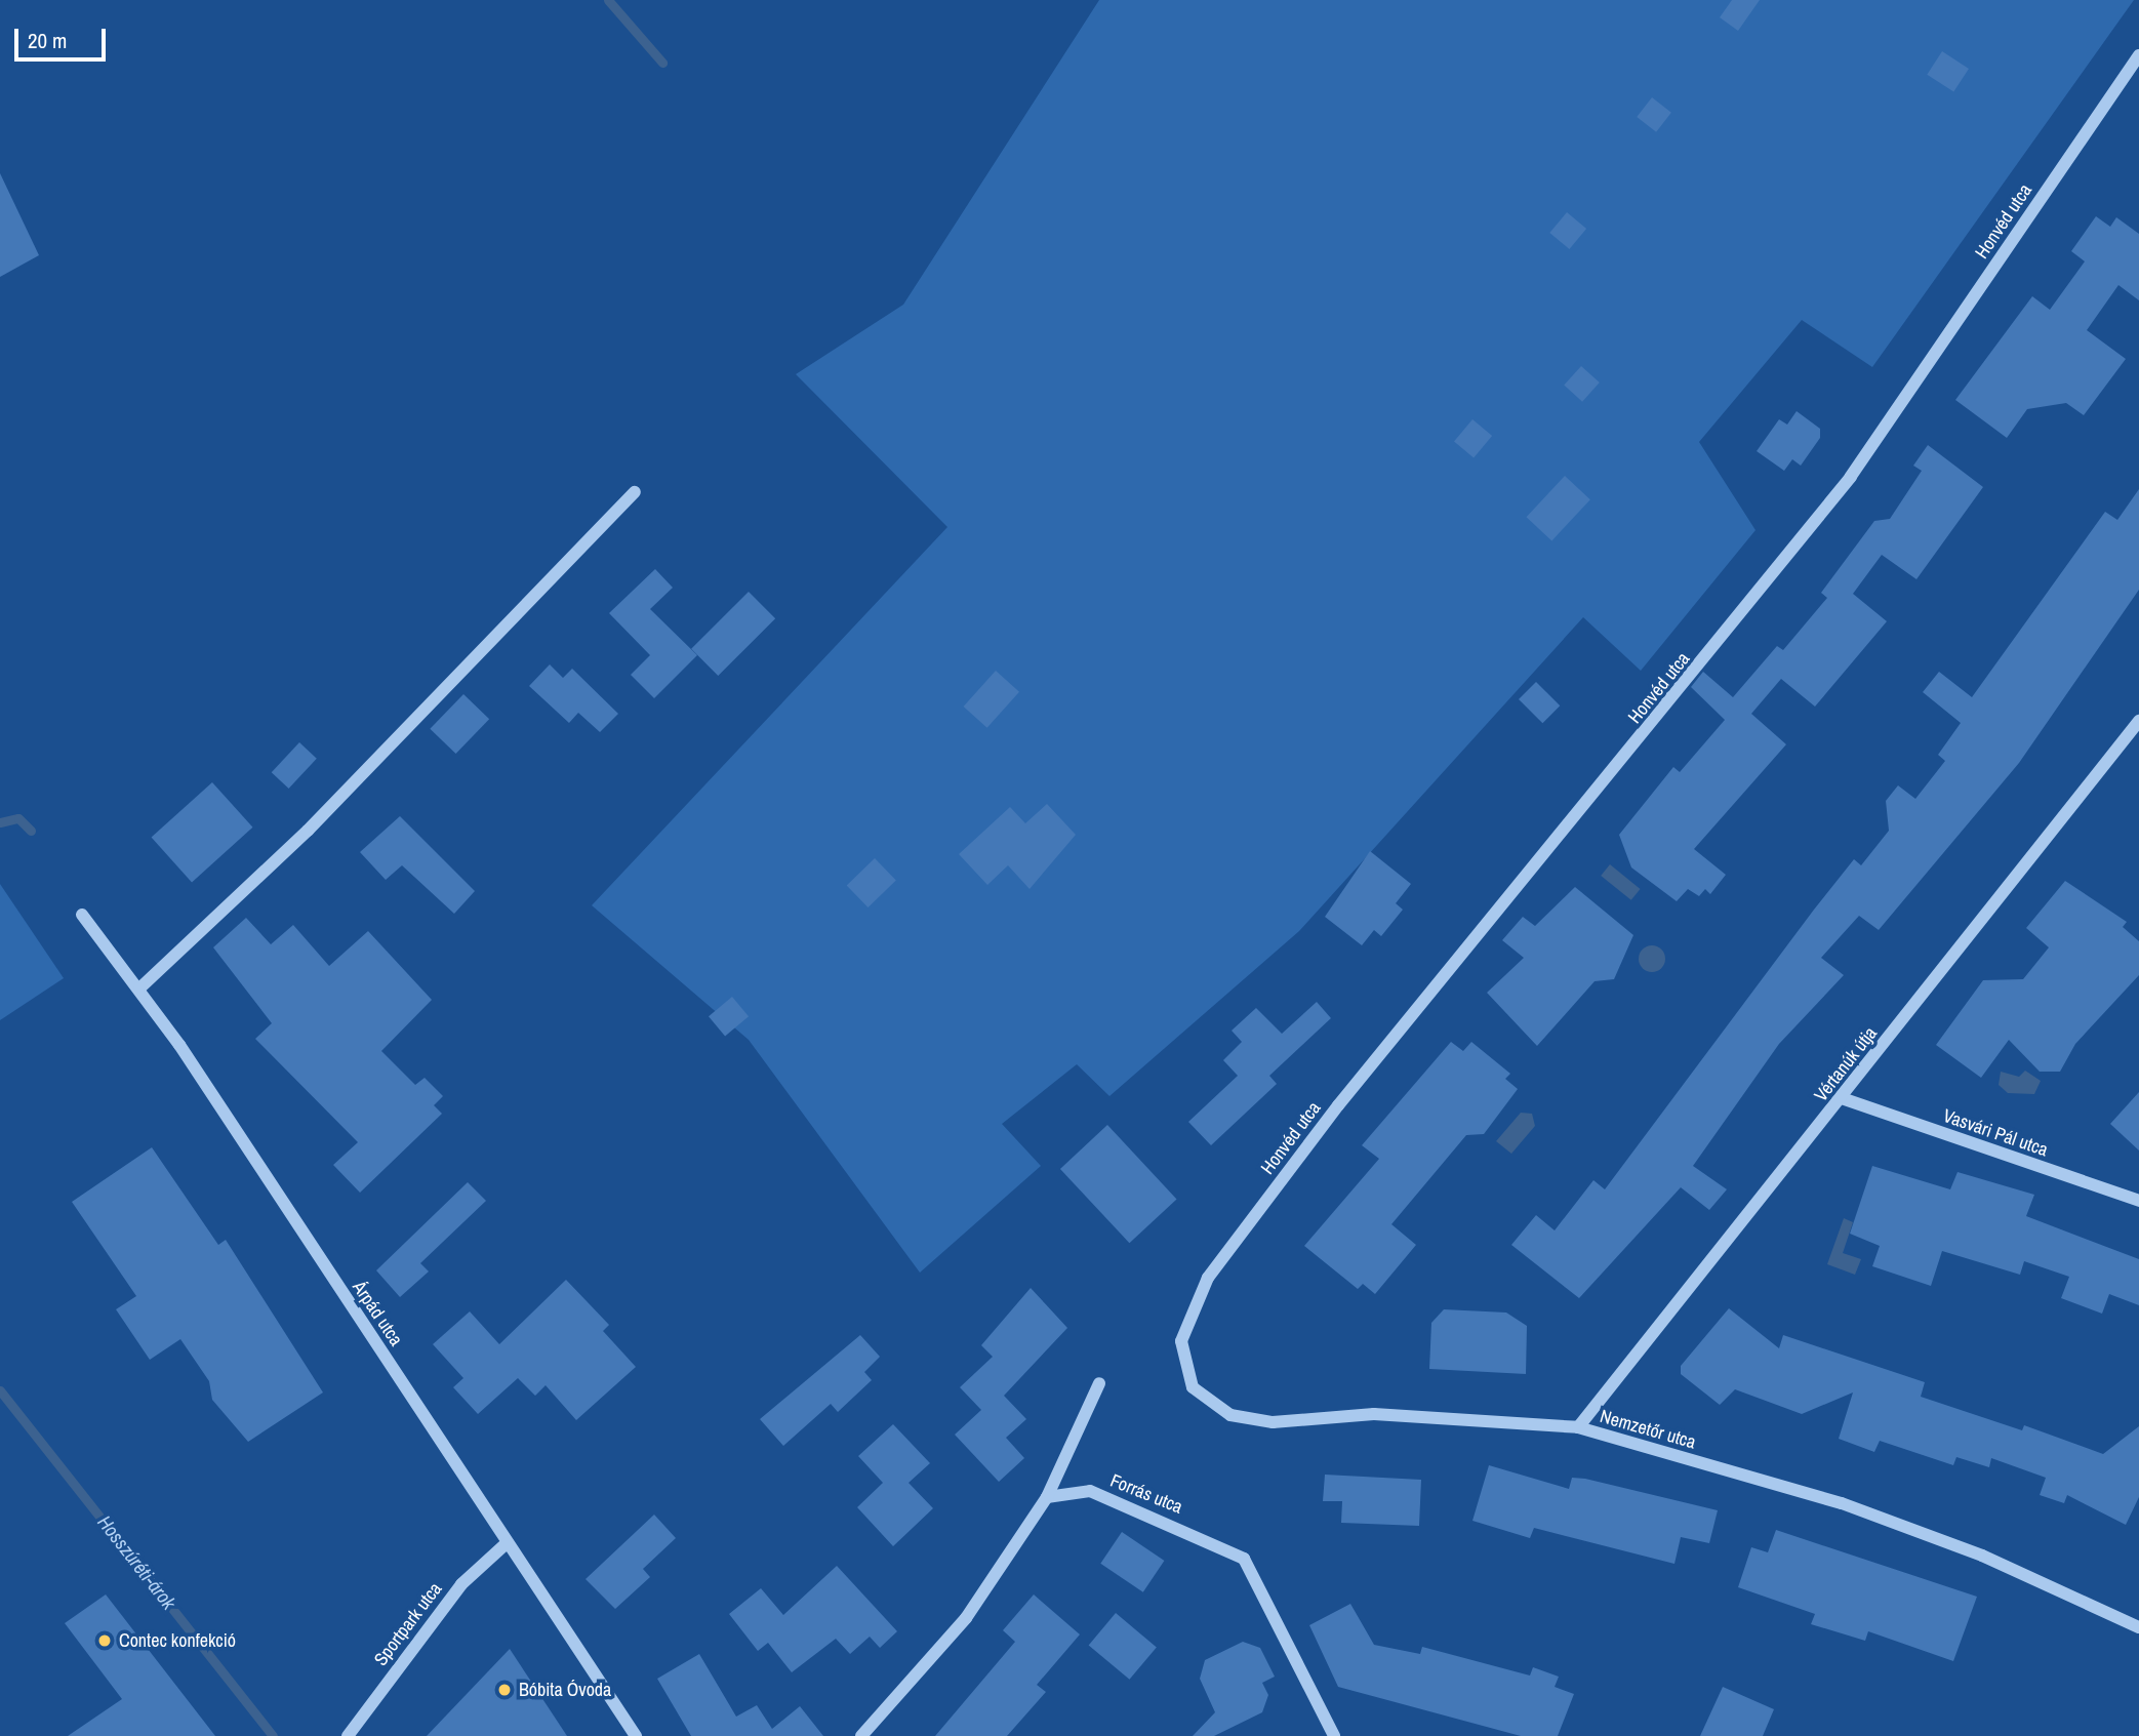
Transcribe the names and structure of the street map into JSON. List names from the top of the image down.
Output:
{
  "streets": {
    "street": [
      "Honvéd utca",
      "Vértanúk útja",
      "Vasvári Pál utca",
      "Árpád utca",
      "Nemzetőr utca",
      "Forrás utca",
      "Sportpark utca"
    ]
  },
  "crossings": [
    ["Honvéd utca", "Nemzetőr utca"],
    ["Vértanúk útja", "Vasvári Pál utca"],
    ["Vértanúk útja", "Nemzetőr utca"],
    ["Árpád utca", "Sportpark utca"]
  ],
  "water": ["Hosszúréti-árok"],
  "places": ["Contec konfekció", "Bóbita Óvoda"],
  "scale_bar": "20 m"
}
